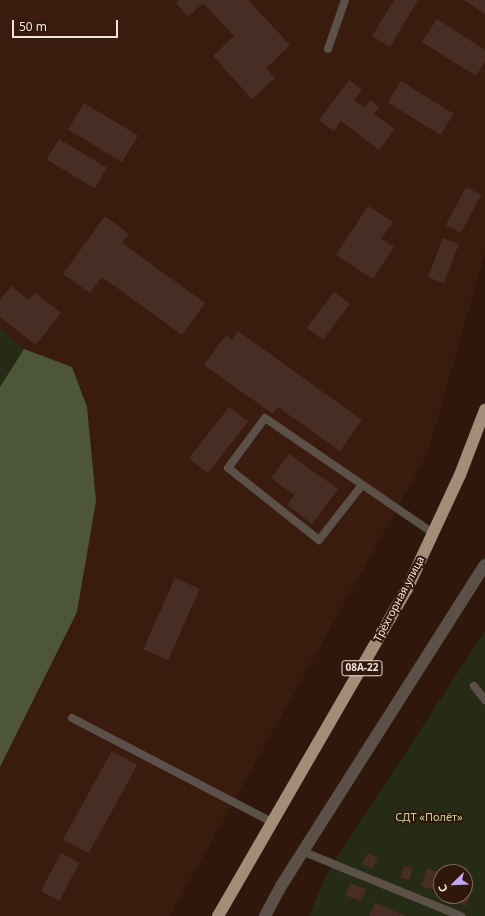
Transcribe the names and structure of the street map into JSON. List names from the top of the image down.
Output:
{
  "streets": {
    "highway": ["Трёхгорная улица", "08А-22"]
  },
  "parks": ["СДТ «Полёт»"],
  "scale_bar": "50 m",
  "north": "bottom left"
}
